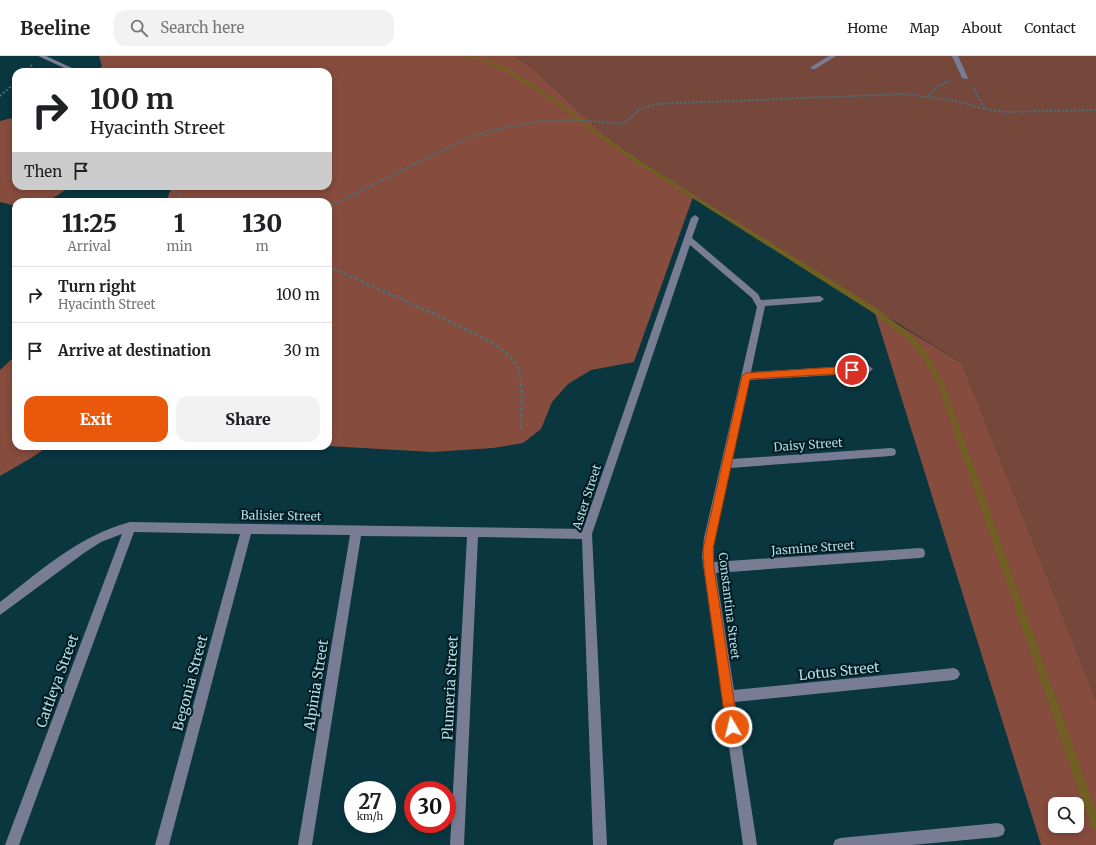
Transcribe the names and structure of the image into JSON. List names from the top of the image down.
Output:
{
  "streets": {
    "street": [
      "Daisy Street",
      "Aster Street",
      "Balisier Street",
      "Jasmine Street",
      "Constantina Street",
      "Lotus Street",
      "Cattleya Street",
      "Begonia Street",
      "Alpinia Street",
      "Plumeria Street"
    ]
  },
  "crossings": [
    ["Daisy Street", "Constantina Street"],
    ["Aster Street", "Balisier Street"],
    ["Balisier Street", "Cattleya Street"],
    ["Balisier Street", "Begonia Street"],
    ["Balisier Street", "Alpinia Street"],
    ["Balisier Street", "Plumeria Street"],
    ["Jasmine Street", "Constantina Street"],
    ["Constantina Street", "Lotus Street"]
  ],
  "page": {
    "header": "Beeline",
    "search": "Search here",
    "nav": [
      "Home",
      "Map",
      "About",
      "Contact"
    ],
    "turn": ["100 m", "Hyacinth Street"],
    "then": "Then",
    "eta": [
      "11:25",
      "Arrival",
      "1",
      "min",
      "130",
      "m"
    ],
    "list": [
      {
        "name": "Turn right",
        "note": "Hyacinth Street",
        "value": "100 m"
      },
      {
        "name": "Arrive at destination",
        "value": "30 m"
      }
    ],
    "buttons": ["Exit", "Share"],
    "speed": "27 km/h",
    "limit": "30"
  }
}
